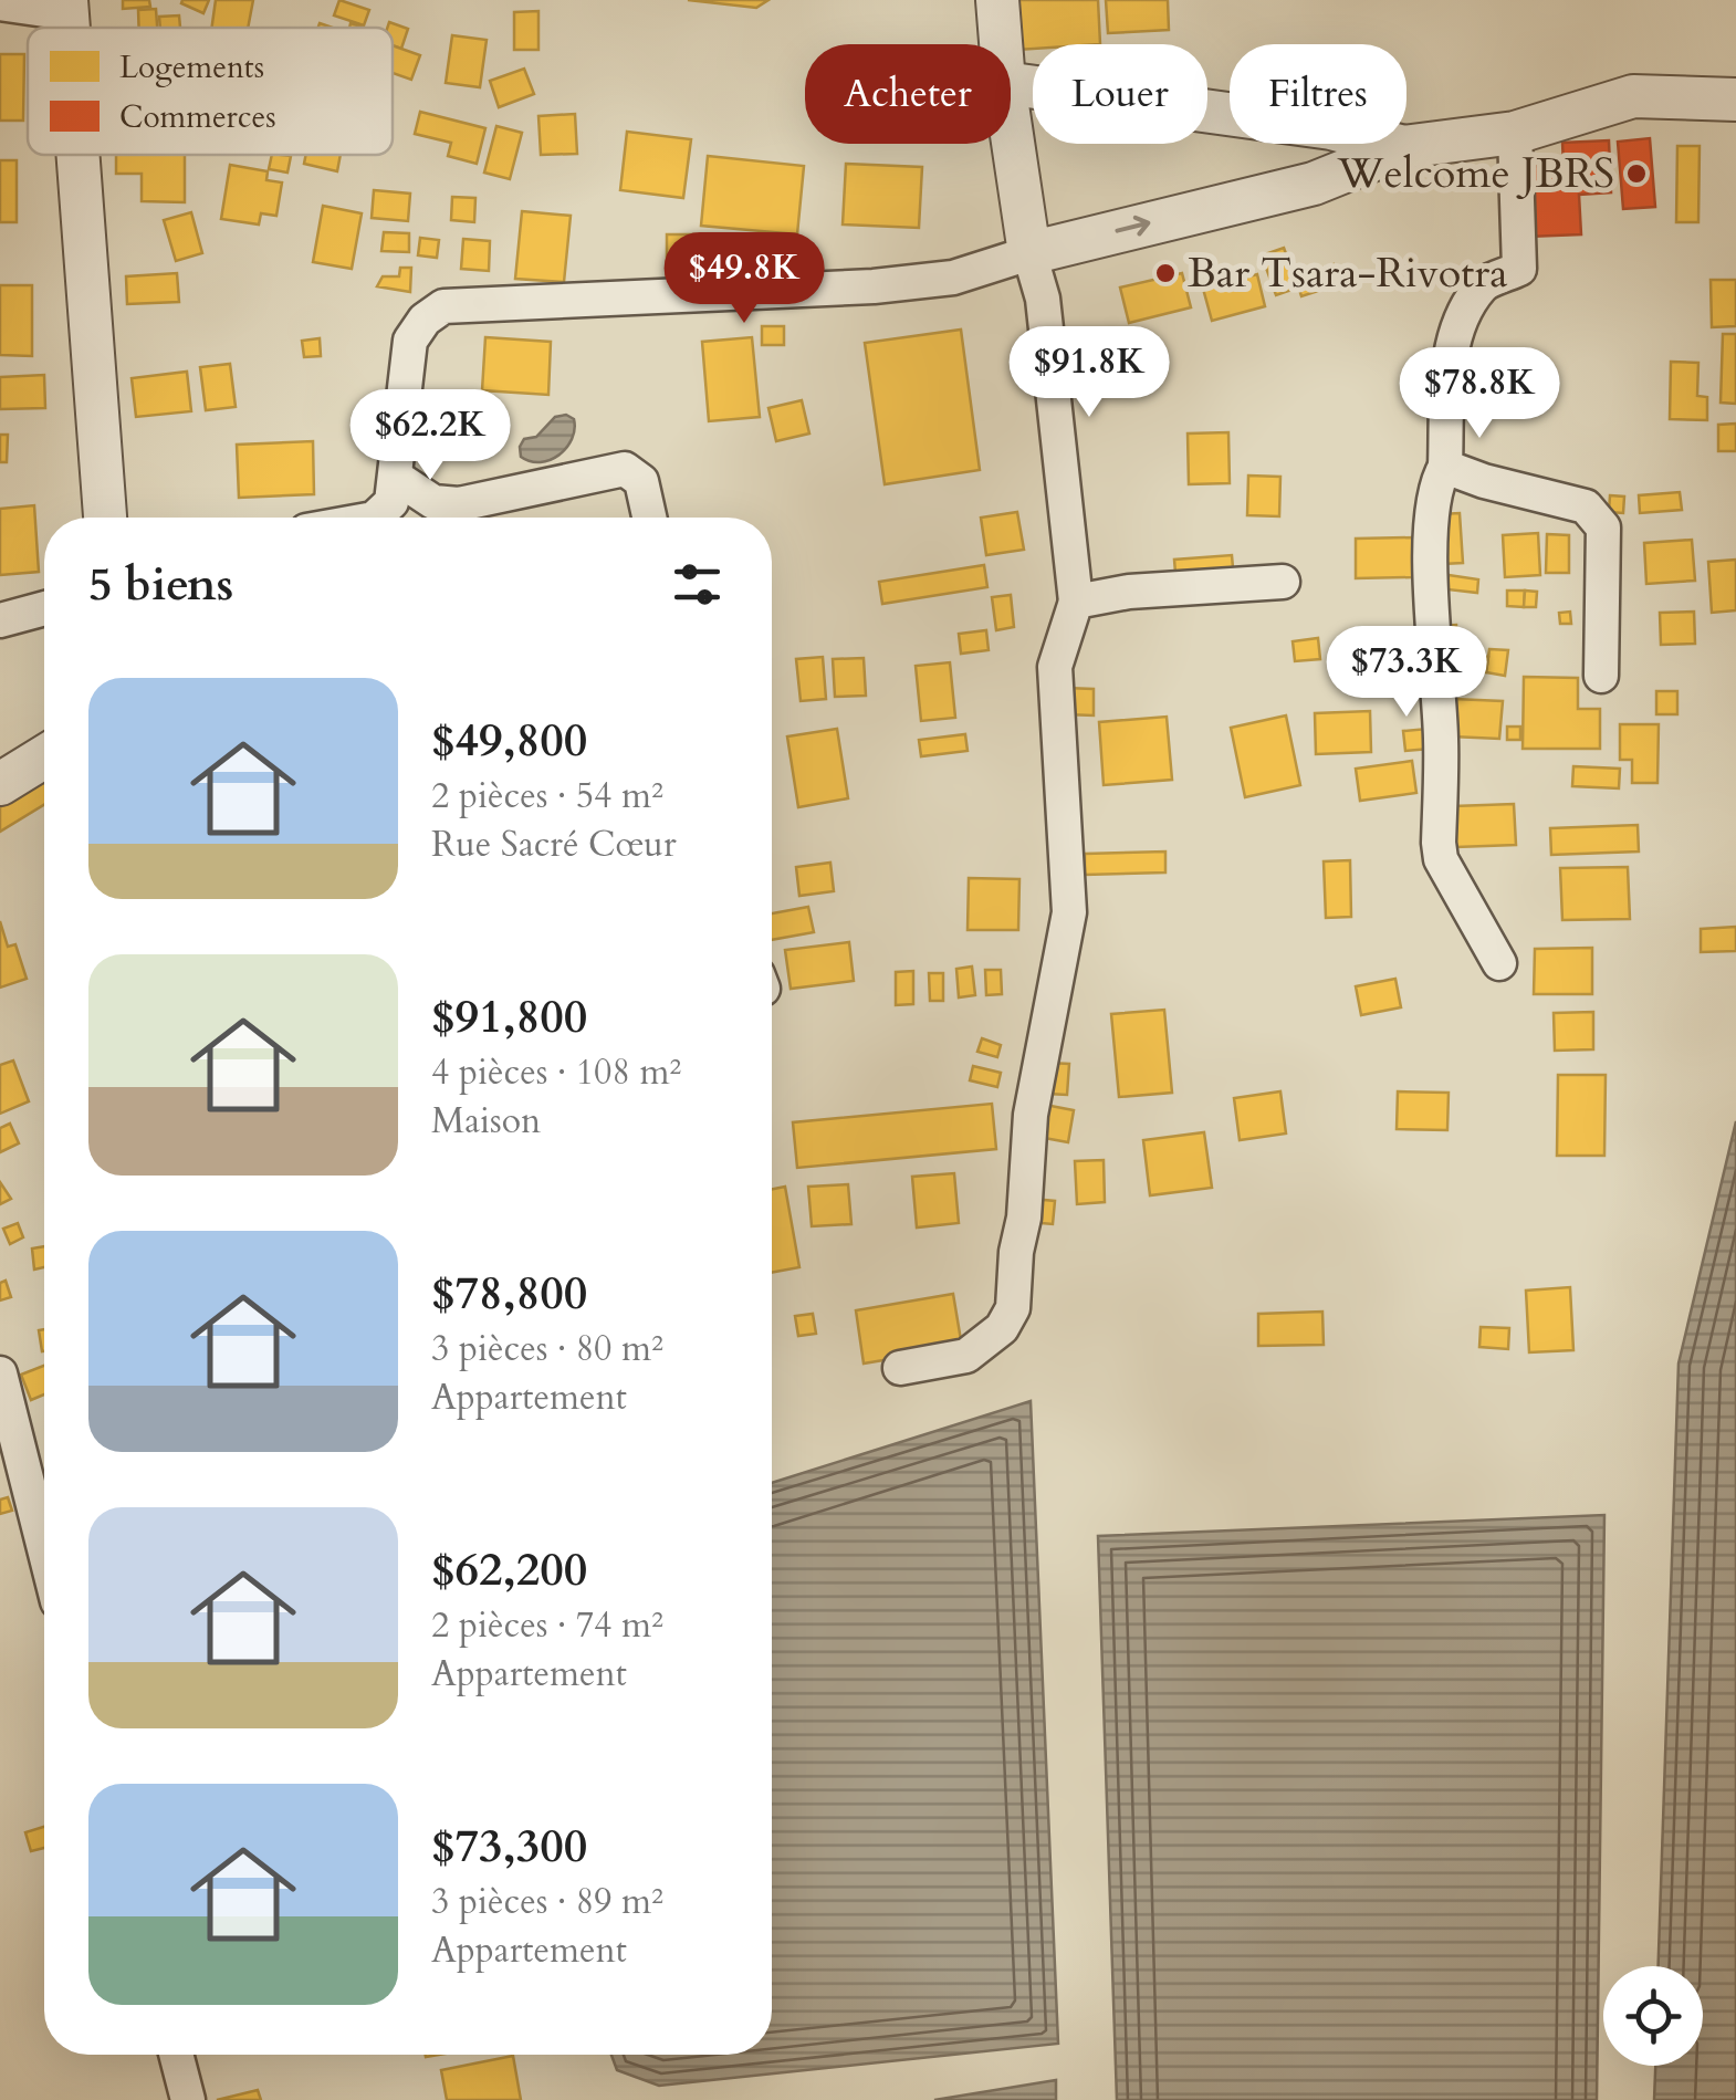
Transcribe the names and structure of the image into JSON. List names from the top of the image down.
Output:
{
  "places": ["Welcome JBRS", "Bar Tsara-Rivotra"],
  "legend": ["Logements", "Commerces"],
  "page": {
    "chip": ["Acheter", "Louer", "Filtres"],
    "price": [
      "$49.8K",
      "$91.8K",
      "$78.8K",
      "$62.2K",
      "$73.3K"
    ],
    "heading": "5 biens",
    "list": [
      {
        "name": "$49,800",
        "note": "2 pièces · 54 m² · Rue Sacré Cœur"
      },
      {
        "name": "$91,800",
        "note": "4 pièces · 108 m² · Maison"
      },
      {
        "name": "$78,800",
        "note": "3 pièces · 80 m² · Appartement"
      },
      {
        "name": "$62,200",
        "note": "2 pièces · 74 m² · Appartement"
      },
      {
        "name": "$73,300",
        "note": "3 pièces · 89 m² · Appartement"
      }
    ]
  }
}
